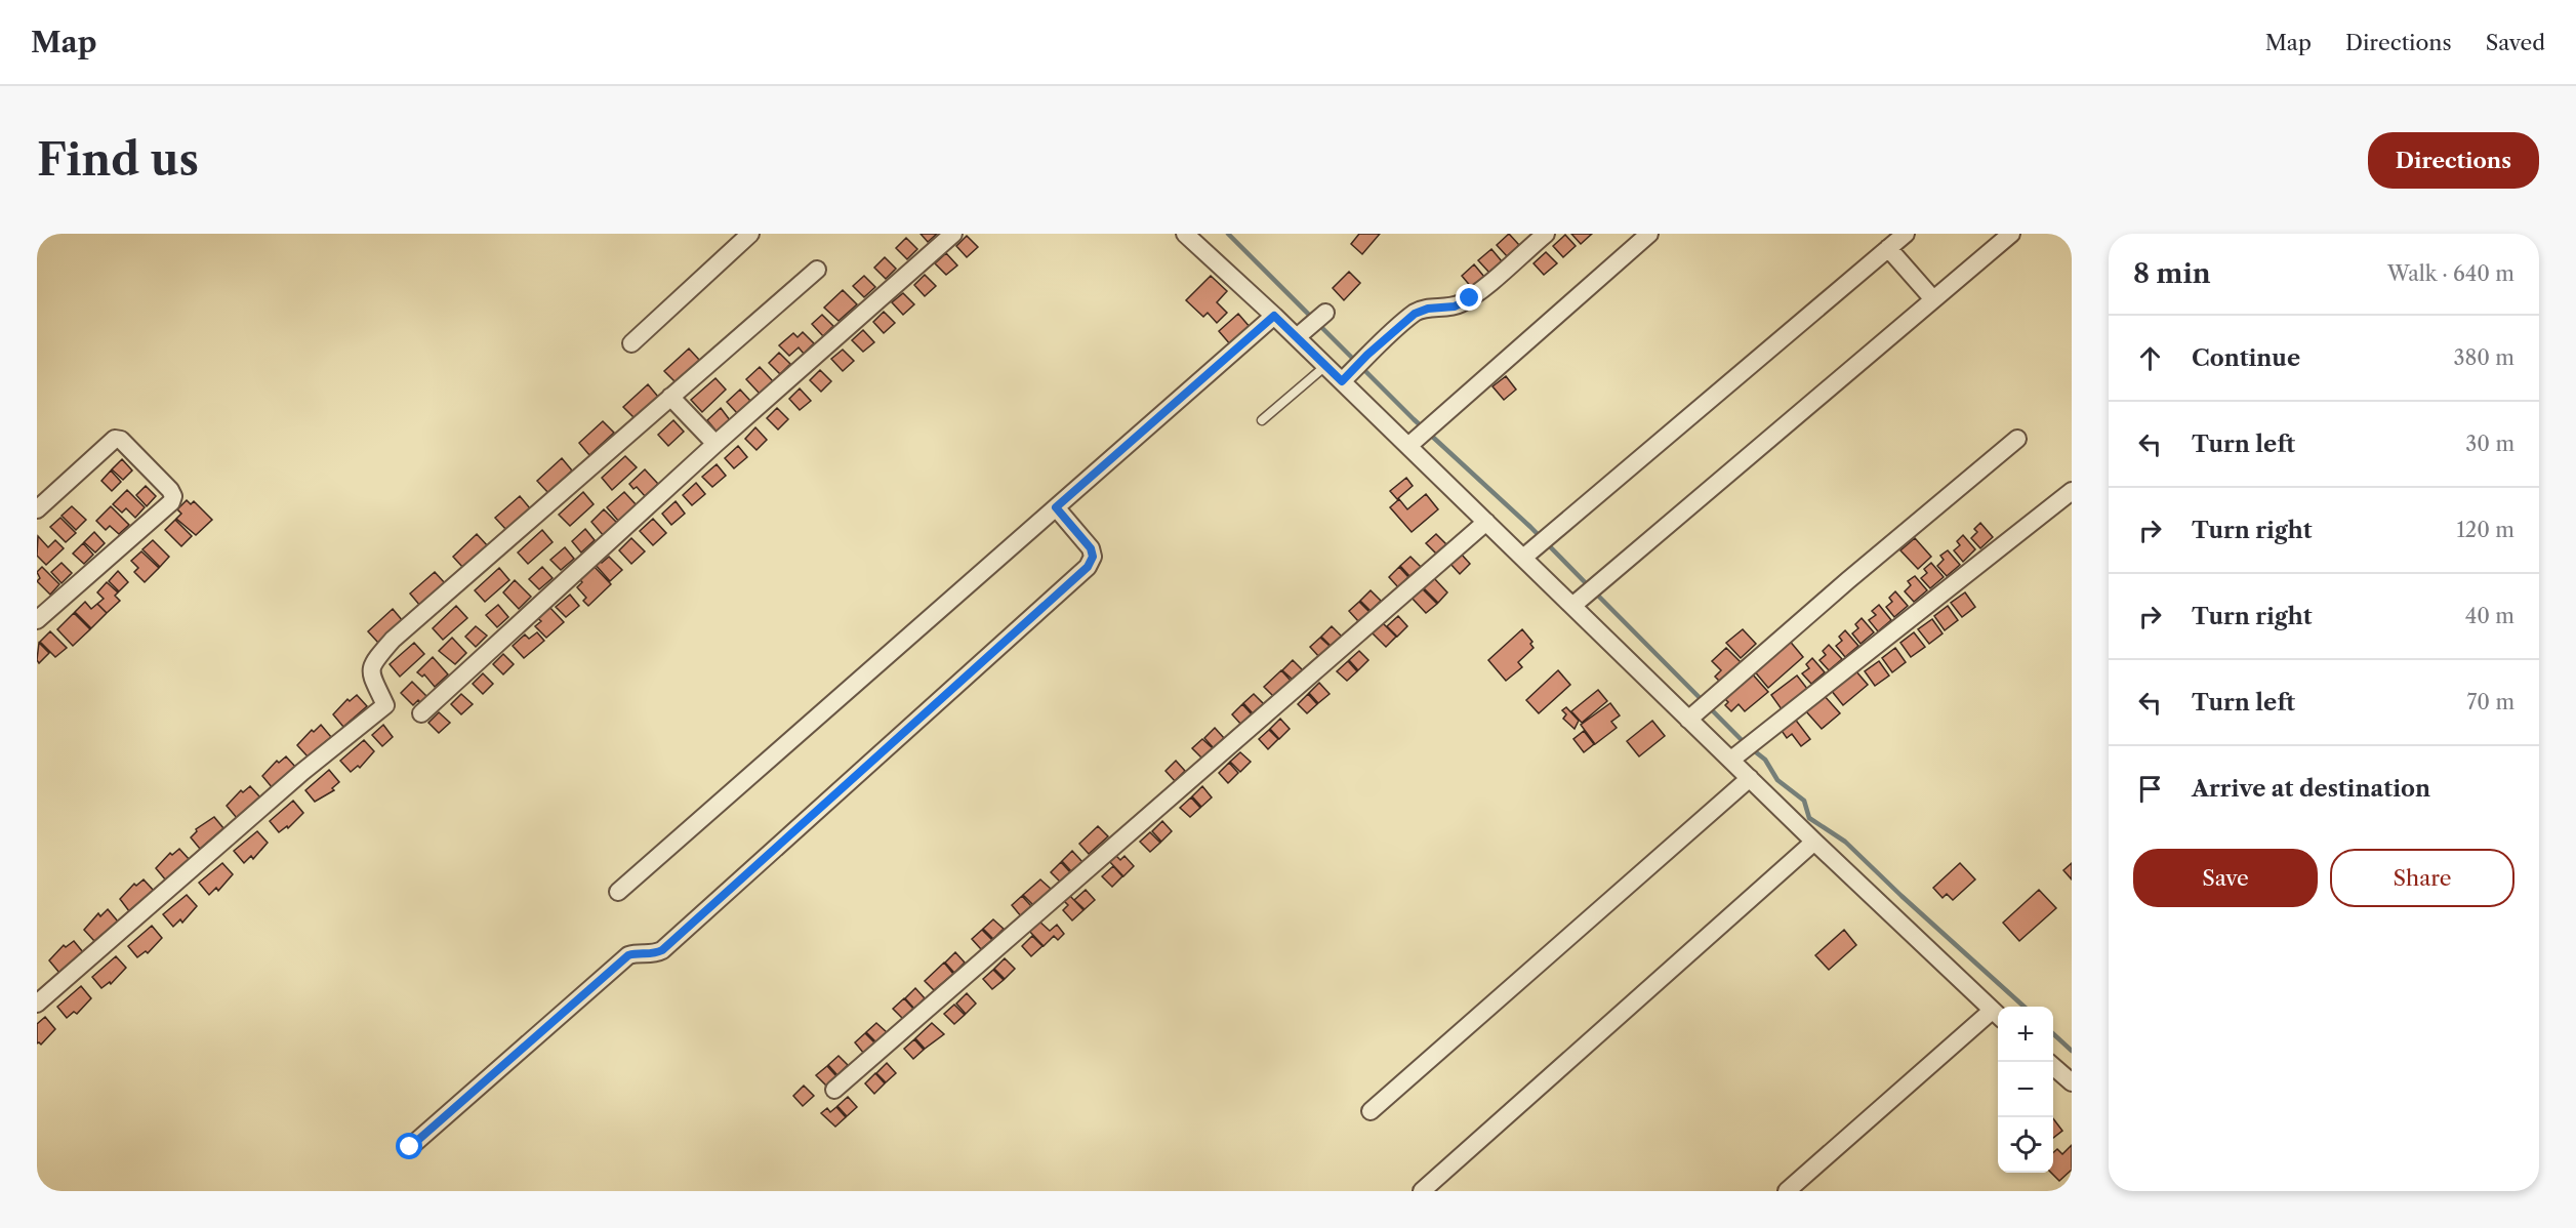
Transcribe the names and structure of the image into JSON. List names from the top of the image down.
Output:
{
  "page": {
    "header": "Map",
    "nav": ["Map", "Directions", "Saved"],
    "buttons": [
      "Directions",
      ["Save", "Share"]
    ],
    "title": "Find us",
    "heading": ["8 min", "Walk · 640 m"],
    "list": [
      ["Continue", "380 m"],
      ["Turn left", "30 m"],
      ["Turn right", "120 m"],
      ["Turn right", "40 m"],
      ["Turn left", "70 m"],
      "Arrive at destination"
    ],
    "map_buttons": ["+", "−"]
  }
}
